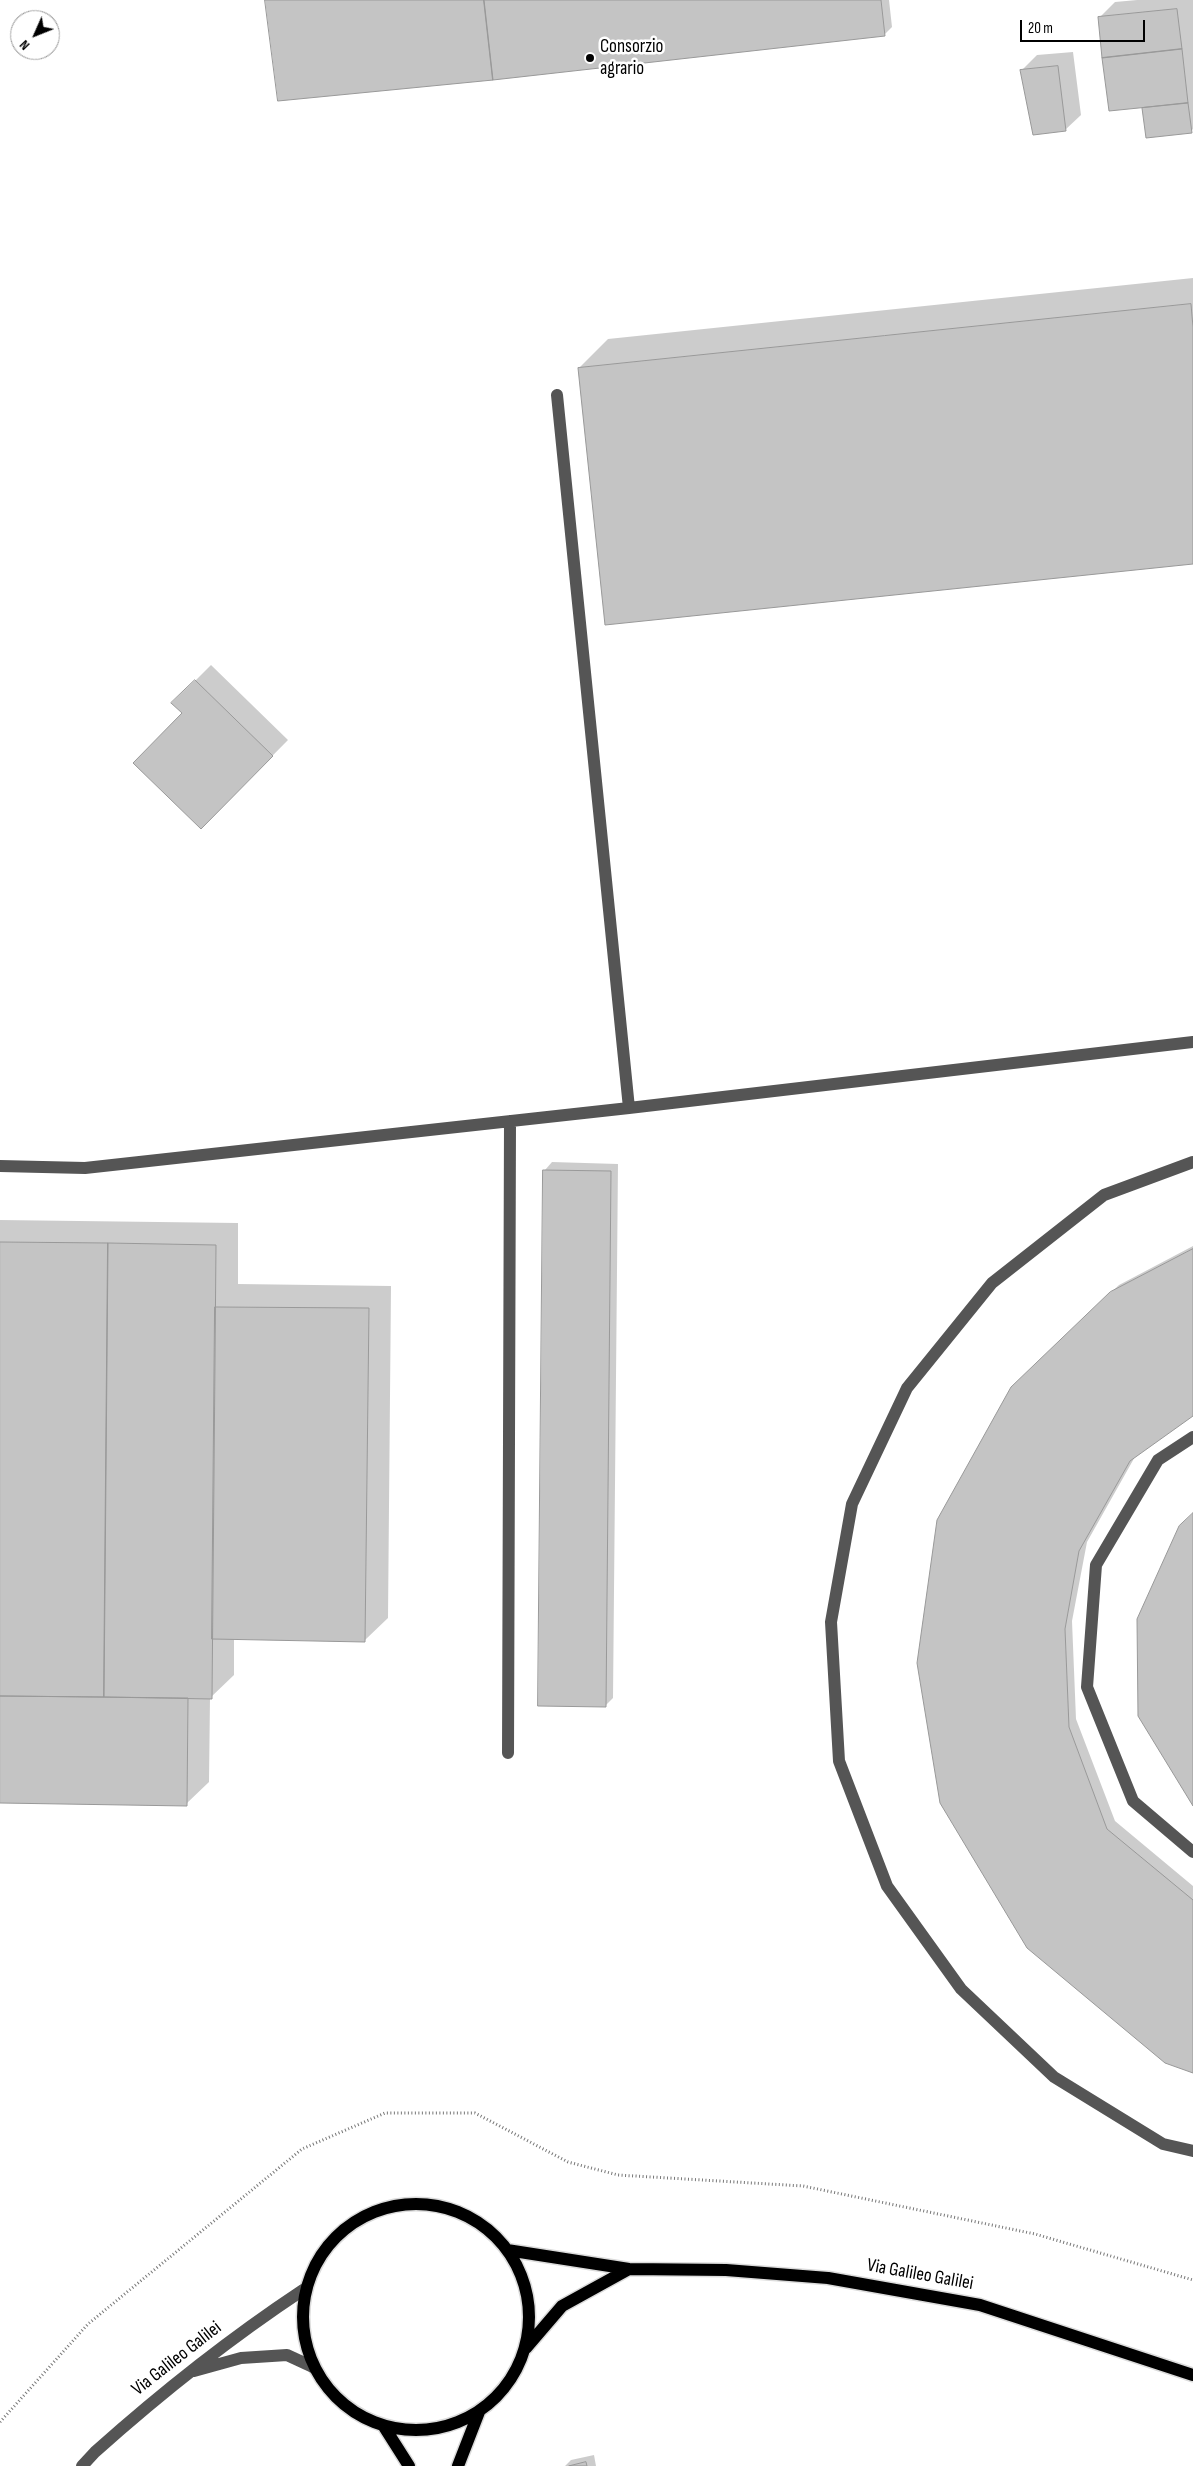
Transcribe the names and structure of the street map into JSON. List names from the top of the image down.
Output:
{
  "streets": {
    "main road": ["Via Galileo Galilei"]
  },
  "places": ["Consorzio agrario"],
  "scale_bar": "20 m",
  "north": "bottom left"
}
